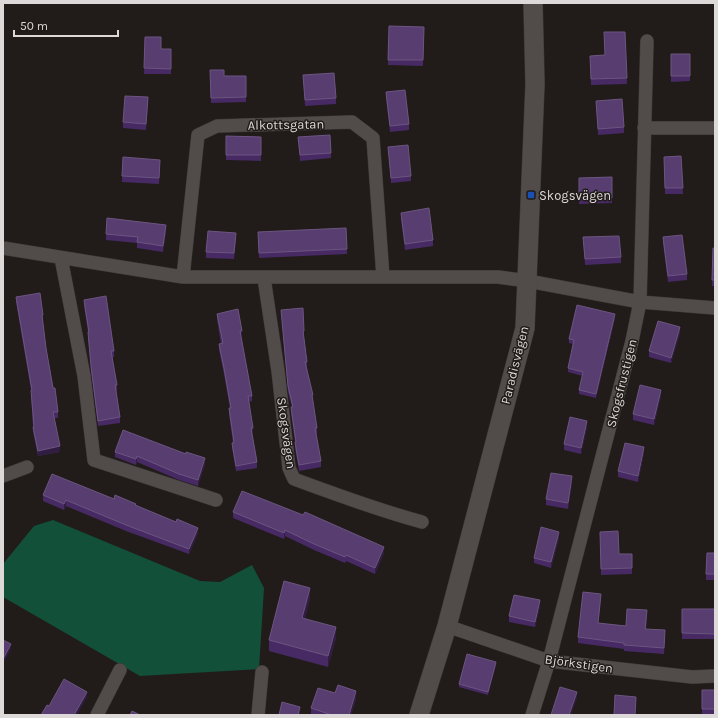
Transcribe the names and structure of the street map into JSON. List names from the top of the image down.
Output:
{
  "streets": {
    "street": [
      "Alkottsgatan",
      "Paradisvägen",
      "Skogsfrustigen",
      "Skogsvägen",
      "Björkstigen"
    ]
  },
  "crossings": [
    ["Paradisvägen", "Björkstigen"],
    ["Skogsfrustigen", "Björkstigen"]
  ],
  "places": {
    "transit": ["Skogsvägen"]
  },
  "scale_bar": "50 m"
}
